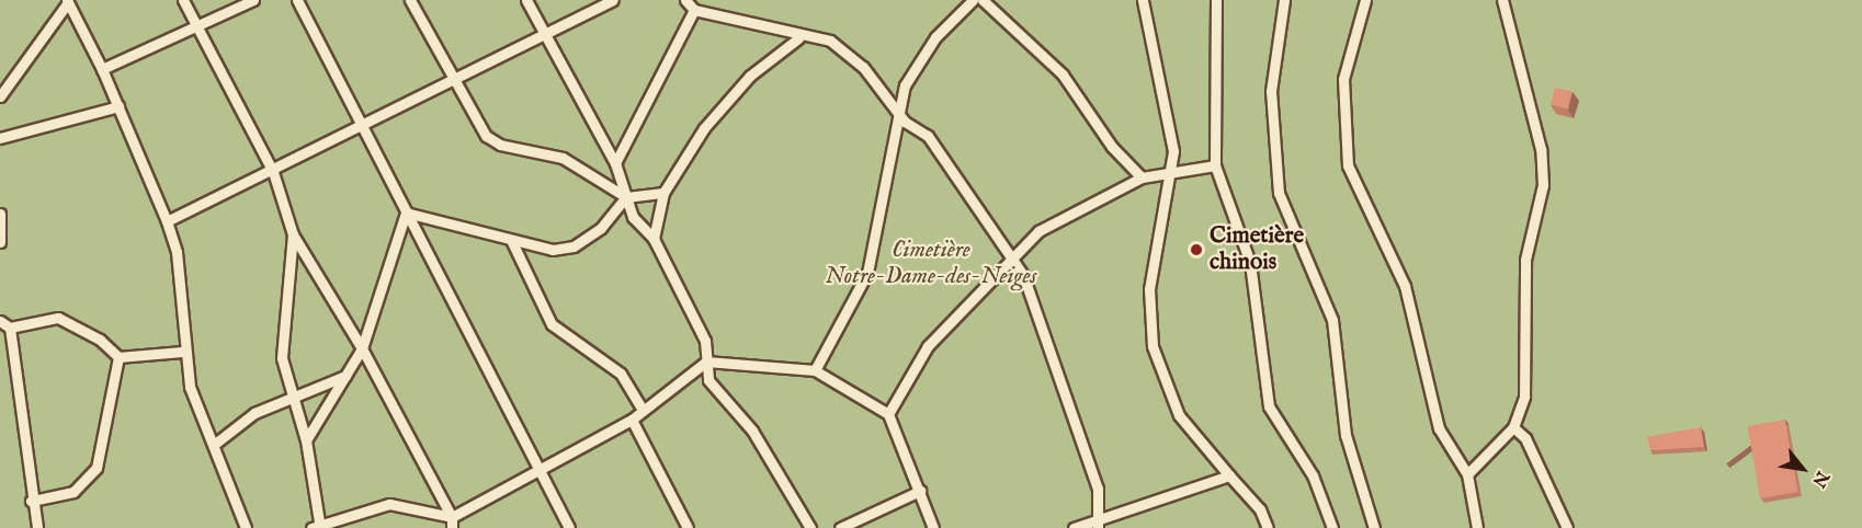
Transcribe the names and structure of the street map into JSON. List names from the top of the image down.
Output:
{
  "parks": ["Cimetière Notre-Dame-des-Neiges"],
  "places": ["Cimetière chinois"],
  "north": "bottom right"
}
